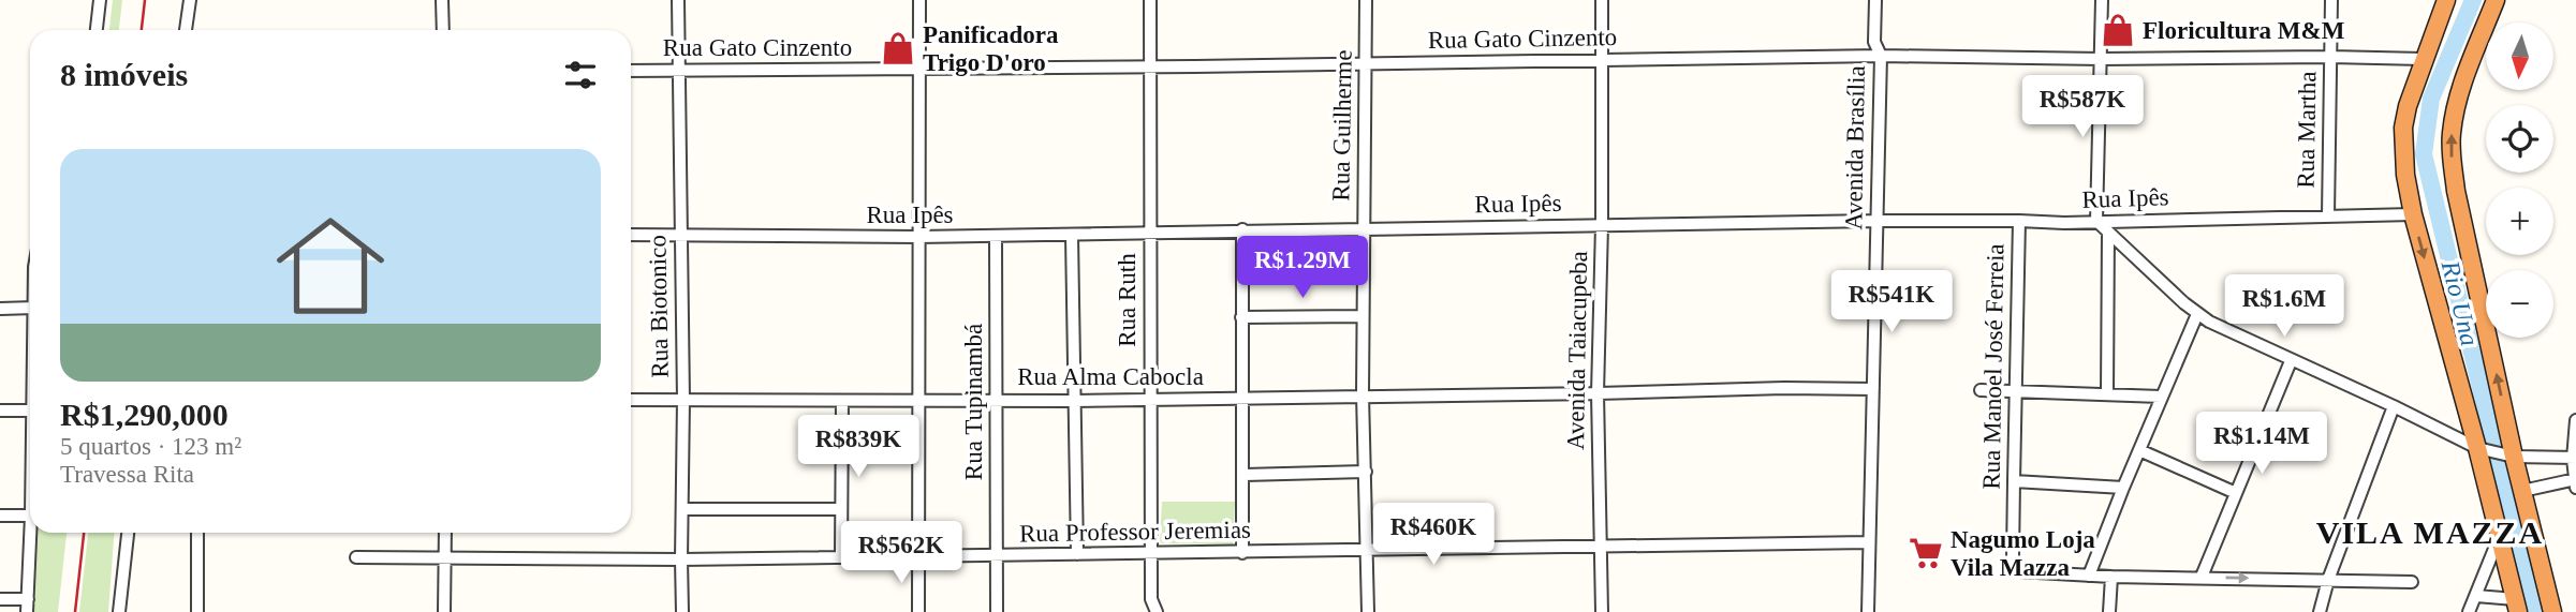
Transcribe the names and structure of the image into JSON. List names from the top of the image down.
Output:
{
  "streets": {
    "street": [
      "Rua Gato Cinzento",
      "Rua Guilherme",
      "Rua Martha",
      "Avenida Brasília",
      "Rua Ipês",
      "Rua Ruth",
      "Rua Biotonico",
      "Avenida Taiacupeba",
      "Rua Manoel José Ferreia",
      "Rua Alma Cabocla",
      "Rua Tupinambá",
      "Rua Professor Jeremias"
    ]
  },
  "crossings": [
    ["Rua Gato Cinzento", "Rua Guilherme"],
    ["Rua Gato Cinzento", "Rua Martha"],
    ["Rua Gato Cinzento", "Avenida Brasília"],
    ["Rua Gato Cinzento", "Rua Ruth"],
    ["Rua Gato Cinzento", "Rua Biotonico"],
    ["Rua Gato Cinzento", "Avenida Taiacupeba"],
    ["Rua Guilherme", "Rua Ipês"],
    ["Rua Guilherme", "Rua Alma Cabocla"],
    ["Rua Guilherme", "Rua Professor Jeremias"],
    ["Rua Martha", "Rua Ipês"],
    ["Avenida Brasília", "Rua Ipês"],
    ["Avenida Brasília", "Rua Alma Cabocla"],
    ["Avenida Brasília", "Rua Professor Jeremias"],
    ["Rua Ipês", "Rua Ruth"],
    ["Rua Ipês", "Rua Biotonico"],
    ["Rua Ipês", "Avenida Taiacupeba"],
    ["Rua Ipês", "Rua Manoel José Ferreia"],
    ["Rua Ipês", "Rua Tupinambá"],
    ["Rua Ruth", "Rua Alma Cabocla"],
    ["Rua Ruth", "Rua Professor Jeremias"],
    ["Rua Biotonico", "Rua Alma Cabocla"],
    ["Rua Biotonico", "Rua Professor Jeremias"],
    ["Avenida Taiacupeba", "Rua Alma Cabocla"],
    ["Avenida Taiacupeba", "Rua Professor Jeremias"],
    ["Rua Alma Cabocla", "Rua Tupinambá"],
    ["Rua Tupinambá", "Rua Professor Jeremias"]
  ],
  "districts": ["VILA MAZZA"],
  "water": ["Rio Una"],
  "places": {
    "shop": ["Floricultura M&M", "Panificadora Trigo D'oro"],
    "supermarket": ["Nagumo Loja Vila Mazza"]
  },
  "north": "bottom",
  "page": {
    "map_buttons": ["+", "−"],
    "heading": "8 imóveis",
    "price": [
      "R$587K",
      "R$1.29M",
      "R$541K",
      "R$1.6M",
      "R$1.14M",
      "R$839K",
      "R$460K",
      "R$562K"
    ],
    "list": [
      {
        "name": "R$1,290,000",
        "note": "5 quartos · 123 m² · Travessa Rita"
      }
    ]
  }
}
